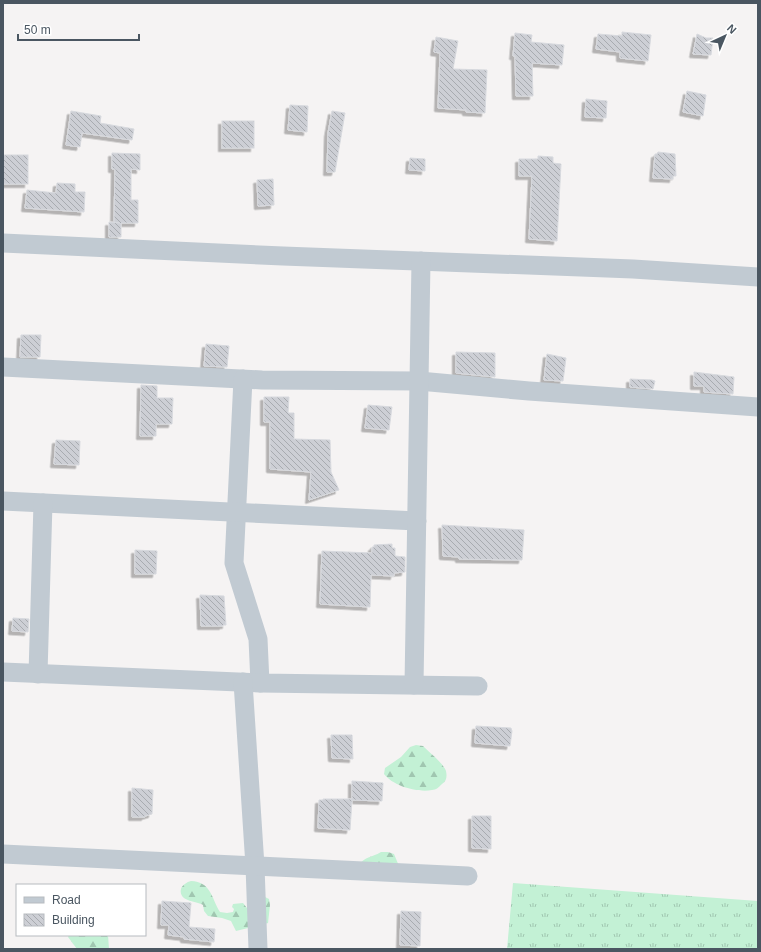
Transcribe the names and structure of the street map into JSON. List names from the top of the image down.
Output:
{
  "legend": ["Road", "Building"],
  "scale_bar": "50 m",
  "north": "top right"
}
